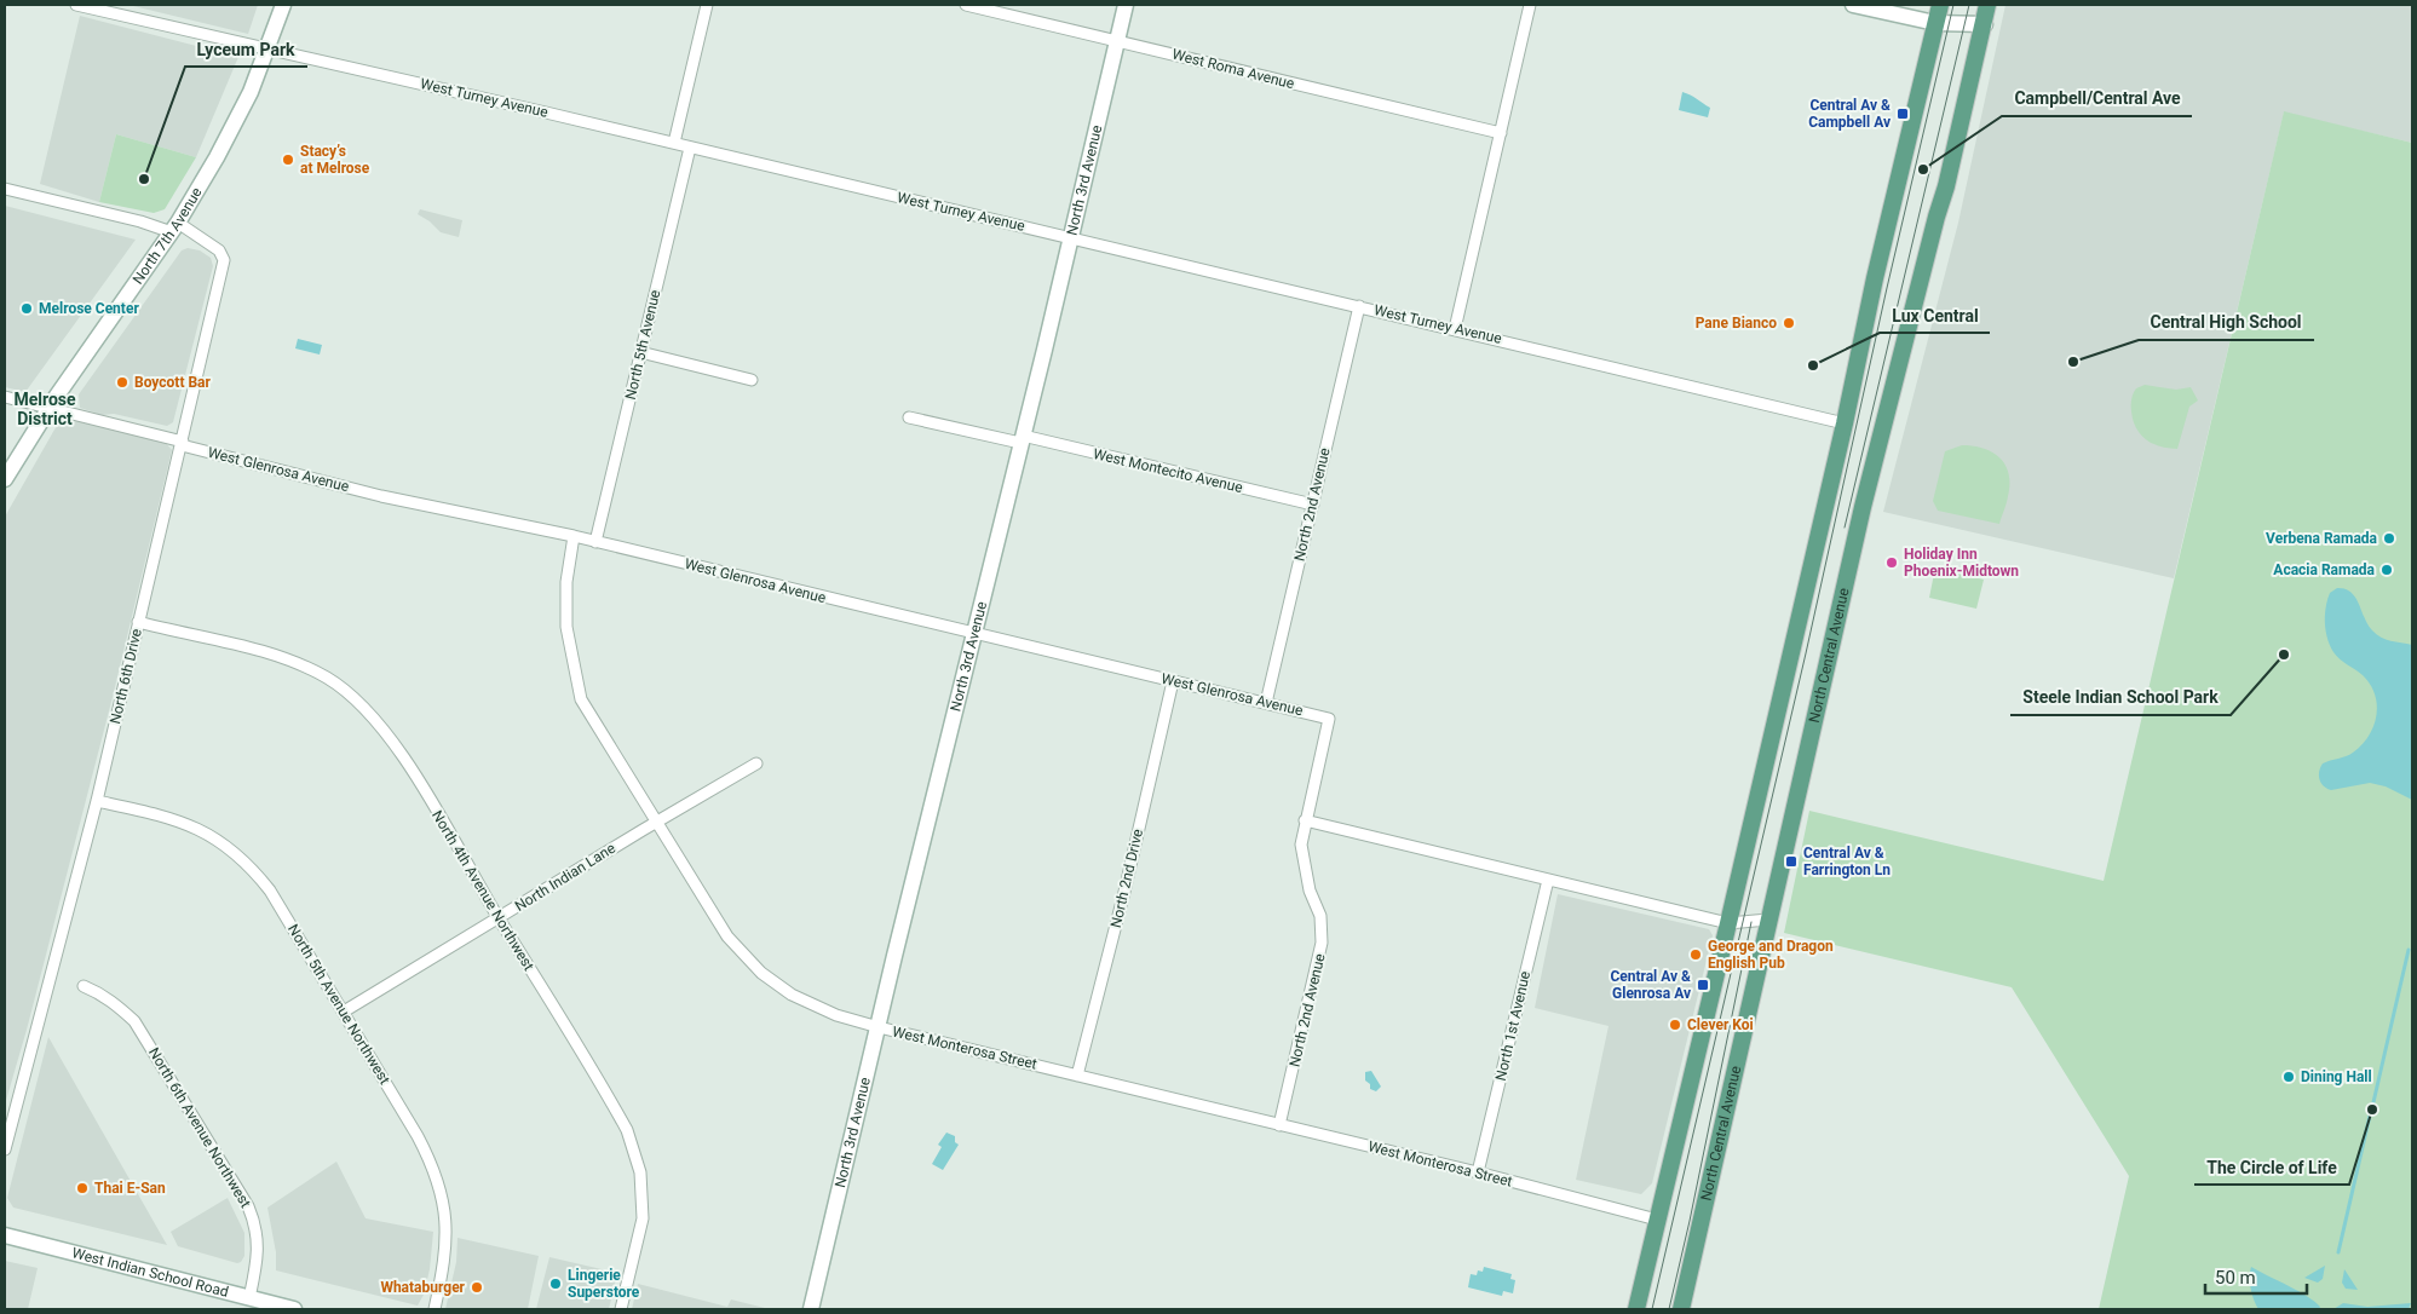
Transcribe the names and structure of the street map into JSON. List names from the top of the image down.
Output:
{
  "streets": {
    "main road": ["North Central Avenue"],
    "street": [
      "West Roma Avenue",
      "West Turney Avenue",
      "North 3rd Avenue",
      "North 7th Avenue",
      "North 5th Avenue",
      "West Glenrosa Avenue",
      "West Montecito Avenue",
      "North 2nd Avenue",
      "North 6th Drive",
      "North Indian Lane",
      "North 2nd Drive",
      "North 4th Avenue Northwest",
      "North 5th Avenue Northwest",
      "North 1st Avenue",
      "West Monterosa Street",
      "North 6th Avenue Northwest",
      "West Indian School Road"
    ]
  },
  "crossings": [
    ["West Roma Avenue", "North 3rd Avenue"],
    ["West Turney Avenue", "North 3rd Avenue"],
    ["West Turney Avenue", "North 7th Avenue"],
    ["West Turney Avenue", "North 5th Avenue"],
    ["West Turney Avenue", "North 2nd Avenue"],
    ["North 3rd Avenue", "West Glenrosa Avenue"],
    ["North 3rd Avenue", "West Montecito Avenue"],
    ["North 3rd Avenue", "West Monterosa Street"],
    ["North 7th Avenue", "West Glenrosa Avenue"],
    ["North 7th Avenue", "North 6th Drive"],
    ["North 5th Avenue", "West Glenrosa Avenue"],
    ["West Glenrosa Avenue", "North 2nd Avenue"],
    ["West Glenrosa Avenue", "North 6th Drive"],
    ["West Glenrosa Avenue", "North 2nd Drive"],
    ["West Glenrosa Avenue", "West Monterosa Street"],
    ["West Montecito Avenue", "North 2nd Avenue"],
    ["North 2nd Avenue", "West Monterosa Street"],
    ["North 6th Drive", "North 4th Avenue Northwest"],
    ["North 6th Drive", "North 5th Avenue Northwest"],
    ["North Indian Lane", "North 4th Avenue Northwest"],
    ["North Indian Lane", "North 5th Avenue Northwest"],
    ["North Indian Lane", "West Monterosa Street"],
    ["North 2nd Drive", "West Monterosa Street"],
    ["North 1st Avenue", "West Monterosa Street"],
    ["North 6th Avenue Northwest", "West Indian School Road"]
  ],
  "districts": ["Melrose District"],
  "places": {
    "transit": ["Central Av & Campbell Av", "Central Av & Farrington Ln", "Central Av & Glenrosa Av"],
    "other": [
      "Stacy’s at Melrose",
      "Campbell/Central Ave",
      "Lyceum Park",
      "Melrose Center",
      "Pane Bianco",
      "Central High School",
      "Lux Central",
      "Boycott Bar",
      "Verbena Ramada",
      "Holiday Inn Phoenix-Midtown",
      "Acacia Ramada",
      "Steele Indian School Park",
      "George and Dragon English Pub",
      "Clever Koi",
      "Dining Hall",
      "The Circle of Life",
      "Thai E-San",
      "Lingerie Superstore",
      "Whataburger"
    ]
  },
  "scale_bar": "50 m"
}
